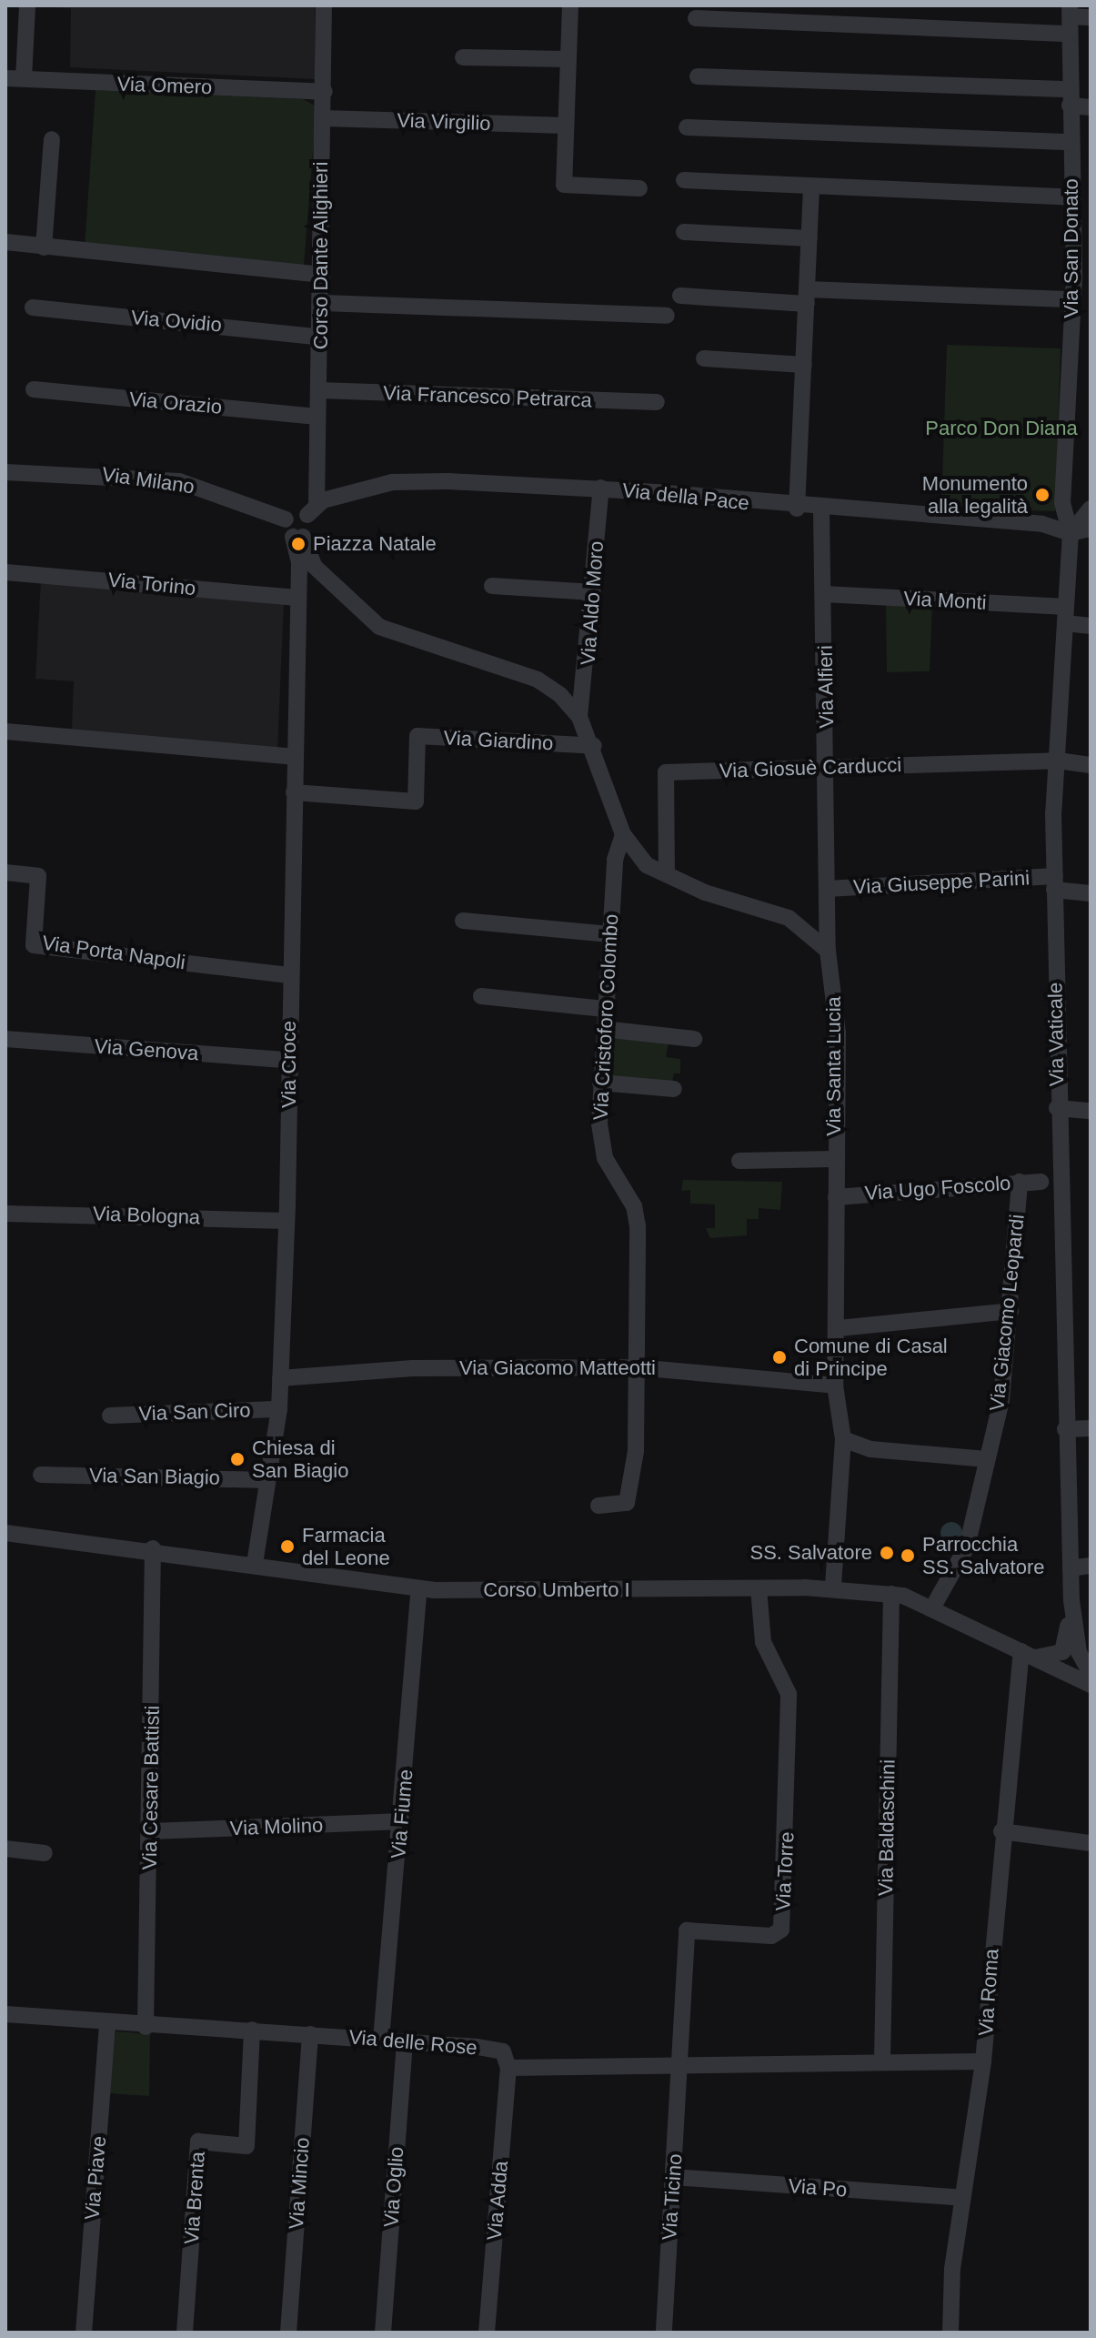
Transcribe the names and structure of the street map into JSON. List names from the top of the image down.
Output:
{
  "streets": {
    "street": [
      "Via Omero",
      "Via Virgilio",
      "Via San Donato",
      "Corso Dante Alighieri",
      "Via Ovidio",
      "Via Francesco Petrarca",
      "Via Orazio",
      "Via Milano",
      "Via della Pace",
      "Via Torino",
      "Via Monti",
      "Via Aldo Moro",
      "Via Alfieri",
      "Via Giardino",
      "Via Giosuè Carducci",
      "Via Giuseppe Parini",
      "Via Porta Napoli",
      "Via Cristoforo Colombo",
      "Via Vaticale",
      "Via Genova",
      "Via Croce",
      "Via Santa Lucia",
      "Via Ugo Foscolo",
      "Via Bologna",
      "Via Giacomo Leopardi",
      "Via Giacomo Matteotti",
      "Via San Ciro",
      "Via San Biagio",
      "Corso Umberto I",
      "Via Cesare Battisti",
      "Via Fiume",
      "Via Molino",
      "Via Baldaschini",
      "Via Torre",
      "Via Roma",
      "Via delle Rose",
      "Via Piave",
      "Via Mincio",
      "Via Oglio",
      "Via Po",
      "Via Ticino",
      "Via Brenta",
      "Via Adda"
    ]
  },
  "crossings": [
    ["Via Omero", "Corso Dante Alighieri"],
    ["Via Virgilio", "Corso Dante Alighieri"],
    ["Via San Donato", "Via della Pace"],
    ["Via San Donato", "Via Vaticale"],
    ["Corso Dante Alighieri", "Via Ovidio"],
    ["Corso Dante Alighieri", "Via Francesco Petrarca"],
    ["Corso Dante Alighieri", "Via Orazio"],
    ["Corso Dante Alighieri", "Via della Pace"],
    ["Corso Dante Alighieri", "Via Croce"],
    ["Via Milano", "Via della Pace"],
    ["Via della Pace", "Via Aldo Moro"],
    ["Via della Pace", "Via Alfieri"],
    ["Via della Pace", "Via Vaticale"],
    ["Via Torino", "Via Croce"],
    ["Via Monti", "Via Alfieri"],
    ["Via Monti", "Via Vaticale"],
    ["Via Alfieri", "Via Giosuè Carducci"],
    ["Via Alfieri", "Via Giuseppe Parini"],
    ["Via Alfieri", "Via Santa Lucia"],
    ["Via Giardino", "Via Croce"],
    ["Via Giosuè Carducci", "Via Vaticale"],
    ["Via Giuseppe Parini", "Via Vaticale"],
    ["Via Porta Napoli", "Via Croce"],
    ["Via Cristoforo Colombo", "Via Giacomo Matteotti"],
    ["Via Vaticale", "Corso Umberto I"],
    ["Via Vaticale", "Via Roma"],
    ["Via Genova", "Via Croce"],
    ["Via Croce", "Via Bologna"],
    ["Via Croce", "Via Giacomo Matteotti"],
    ["Via Croce", "Via San Ciro"],
    ["Via Croce", "Via San Biagio"],
    ["Via Croce", "Corso Umberto I"],
    ["Via Santa Lucia", "Via Ugo Foscolo"],
    ["Via Santa Lucia", "Via Giacomo Matteotti"],
    ["Via Santa Lucia", "Corso Umberto I"],
    ["Via Ugo Foscolo", "Via Giacomo Leopardi"],
    ["Via Giacomo Leopardi", "Corso Umberto I"],
    ["Corso Umberto I", "Via Cesare Battisti"],
    ["Corso Umberto I", "Via Fiume"],
    ["Corso Umberto I", "Via Baldaschini"],
    ["Corso Umberto I", "Via Torre"],
    ["Corso Umberto I", "Via Roma"],
    ["Via Cesare Battisti", "Via Molino"],
    ["Via Cesare Battisti", "Via delle Rose"],
    ["Via Fiume", "Via Molino"],
    ["Via Fiume", "Via delle Rose"],
    ["Via Torre", "Via Ticino"],
    ["Via Roma", "Via Po"],
    ["Via delle Rose", "Via Piave"],
    ["Via delle Rose", "Via Mincio"],
    ["Via delle Rose", "Via Oglio"],
    ["Via delle Rose", "Via Brenta"],
    ["Via delle Rose", "Via Adda"],
    ["Via Po", "Via Ticino"]
  ],
  "parks": ["Parco Don Diana"],
  "places": [
    "Monumento alla legalità",
    "Piazza Natale",
    "Comune di Casal di Principe",
    "Chiesa di San Biagio",
    "Farmacia del Leone",
    "SS. Salvatore",
    "Parrocchia SS. Salvatore"
  ]
}
